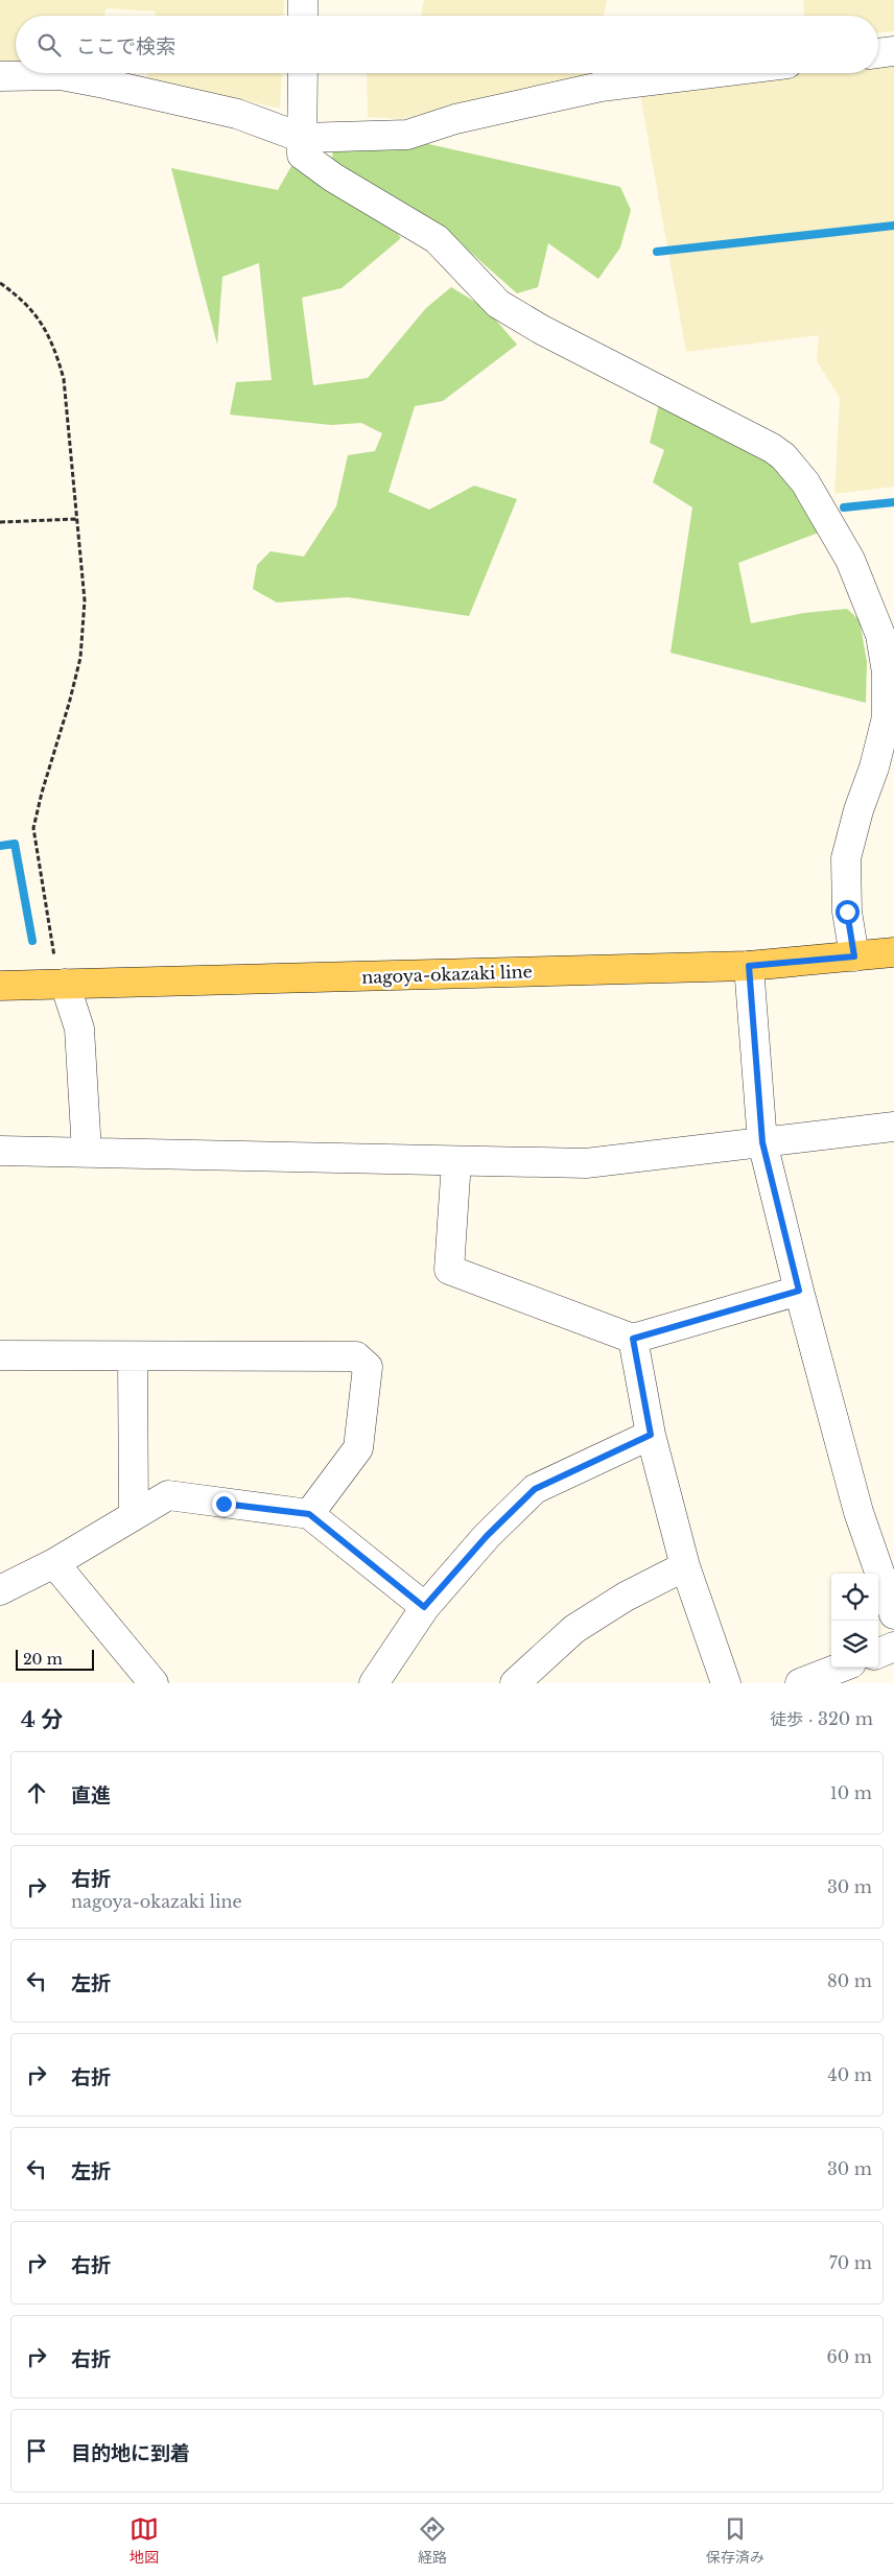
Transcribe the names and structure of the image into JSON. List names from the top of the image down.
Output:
{
  "streets": {
    "main road": ["nagoya-okazaki line"]
  },
  "scale_bar": "20 m",
  "page": {
    "search": "ここで検索",
    "scale": "20 m",
    "heading": ["4 分", "徒歩 · 320 m"],
    "list": [
      ["直進", "10 m"],
      ["右折", "nagoya-okazaki line", "30 m"],
      ["左折", "80 m"],
      ["右折", "40 m"],
      ["左折", "30 m"],
      ["右折", "70 m"],
      ["右折", "60 m"],
      "目的地に到着"
    ],
    "nav": ["地図", "経路", "保存済み"]
  }
}
